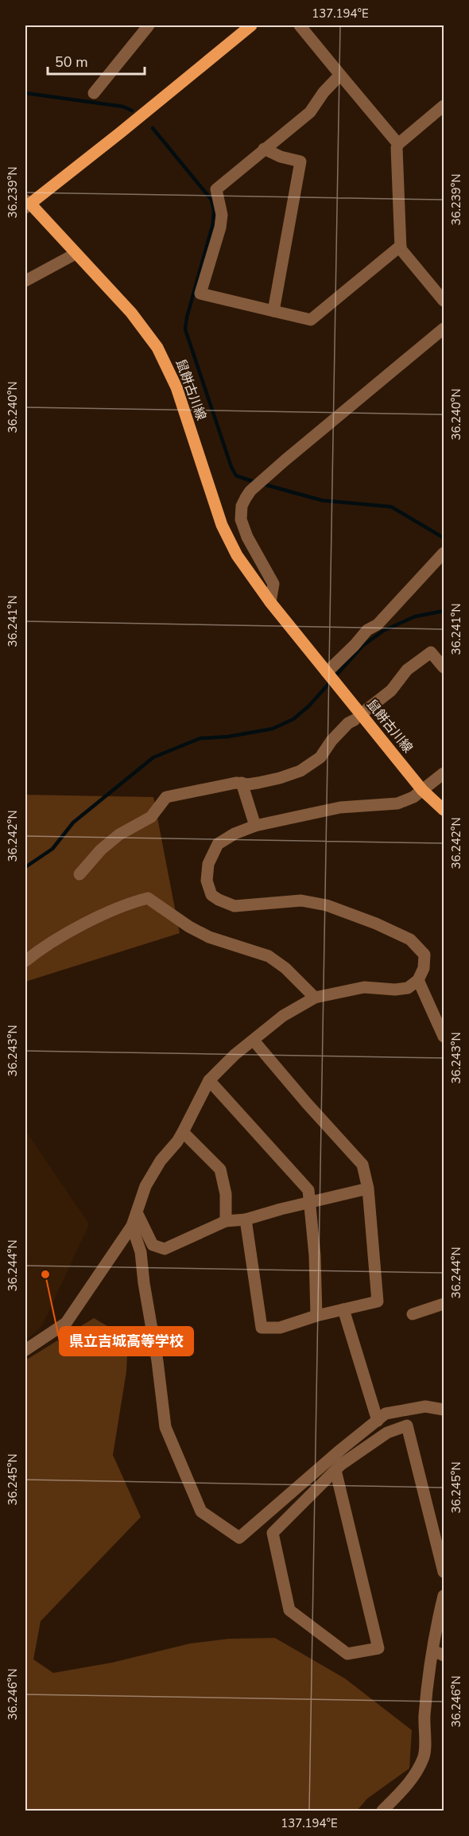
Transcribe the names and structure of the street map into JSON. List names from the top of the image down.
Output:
{
  "streets": {
    "main road": ["鼠餅古川線"]
  },
  "places": ["県立吉城高等学校"],
  "scale_bar": "50 m",
  "coordinates": [
    "137.194°E",
    "36.239°N",
    "36.240°N",
    "36.241°N",
    "36.242°N",
    "36.243°N",
    "36.244°N",
    "36.245°N",
    "36.246°N"
  ]
}
